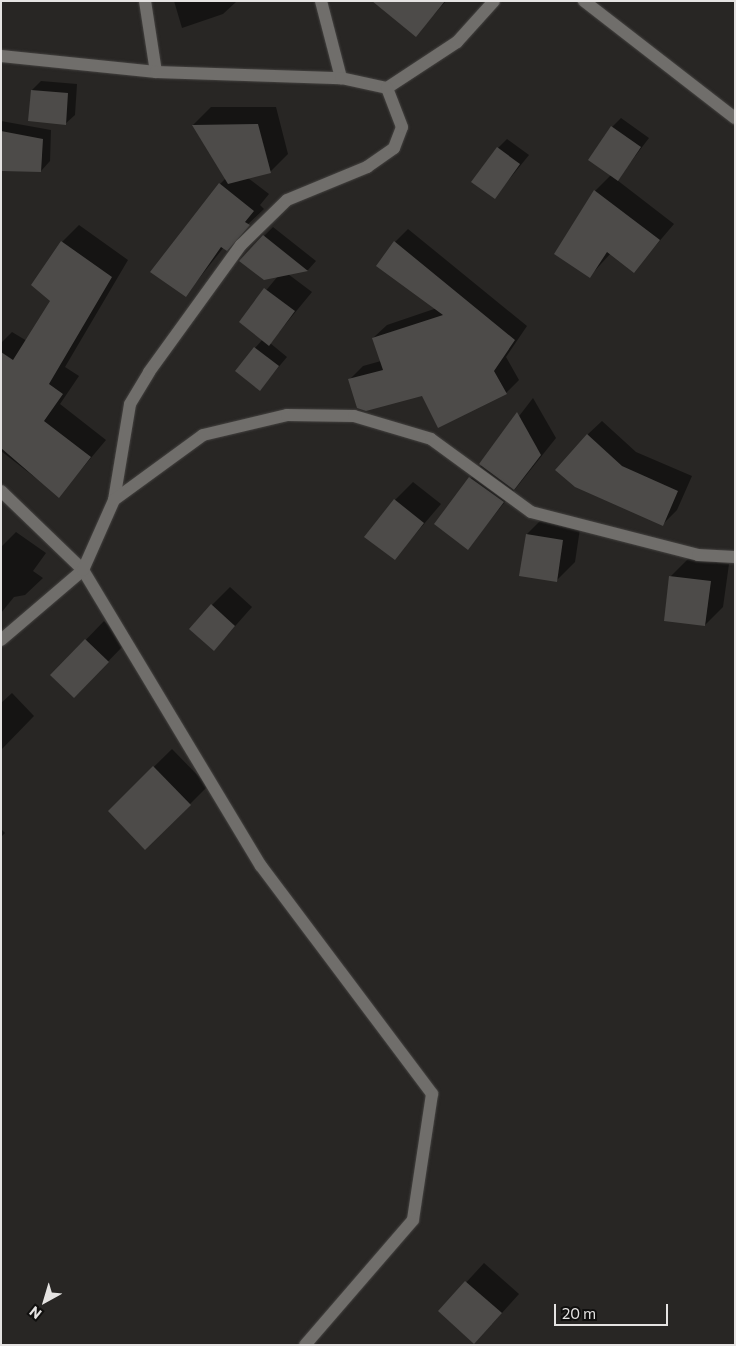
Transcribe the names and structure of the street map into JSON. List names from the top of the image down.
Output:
{
  "scale_bar": "20 m",
  "north": "bottom left"
}
